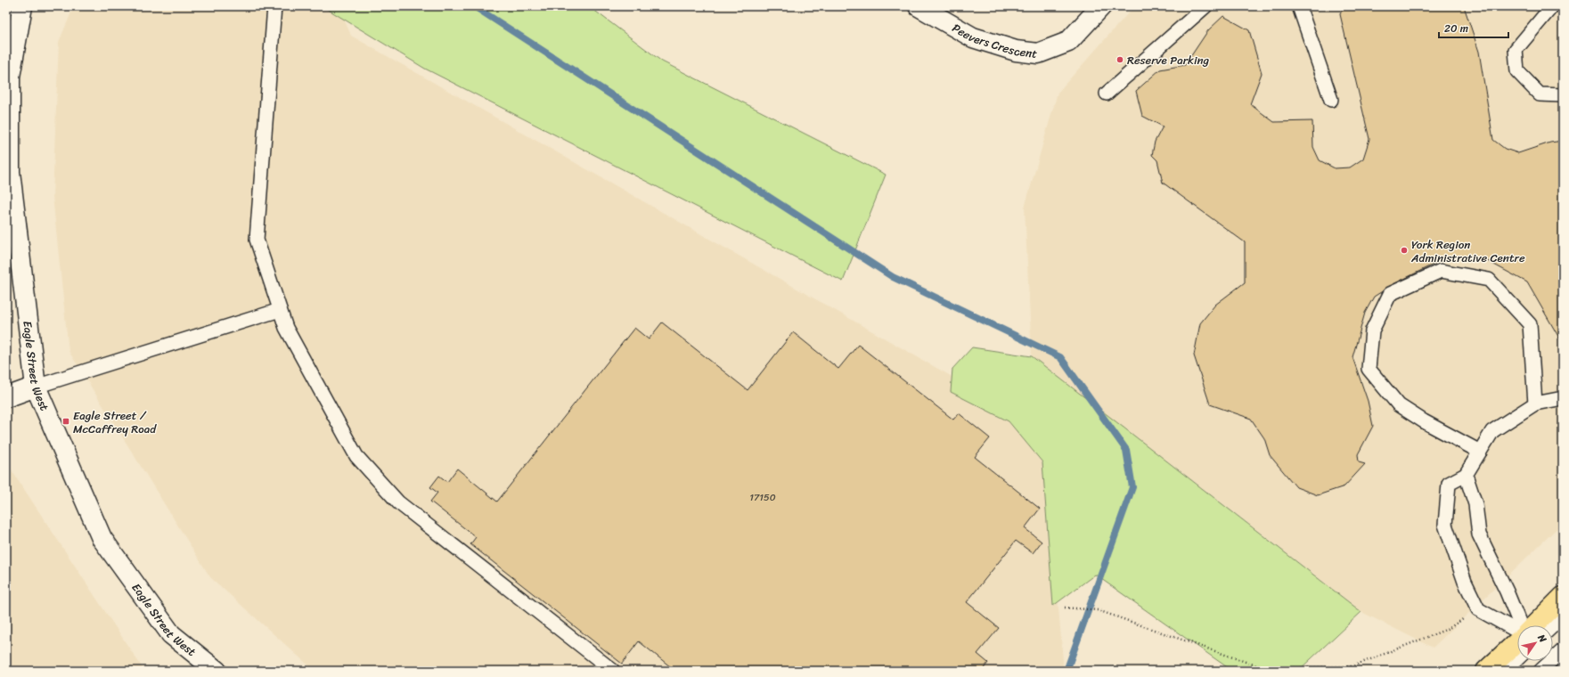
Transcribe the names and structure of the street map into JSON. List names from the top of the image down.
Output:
{
  "streets": {
    "main road": ["Peevers Crescent", "Eagle Street West"]
  },
  "places": {
    "other": ["Reserve Parking", "York Region Administrative Centre"],
    "transit": ["Eagle Street / McCaffrey Road"]
  },
  "house_numbers": ["17150"],
  "scale_bar": "20 m",
  "north": "top right"
}
